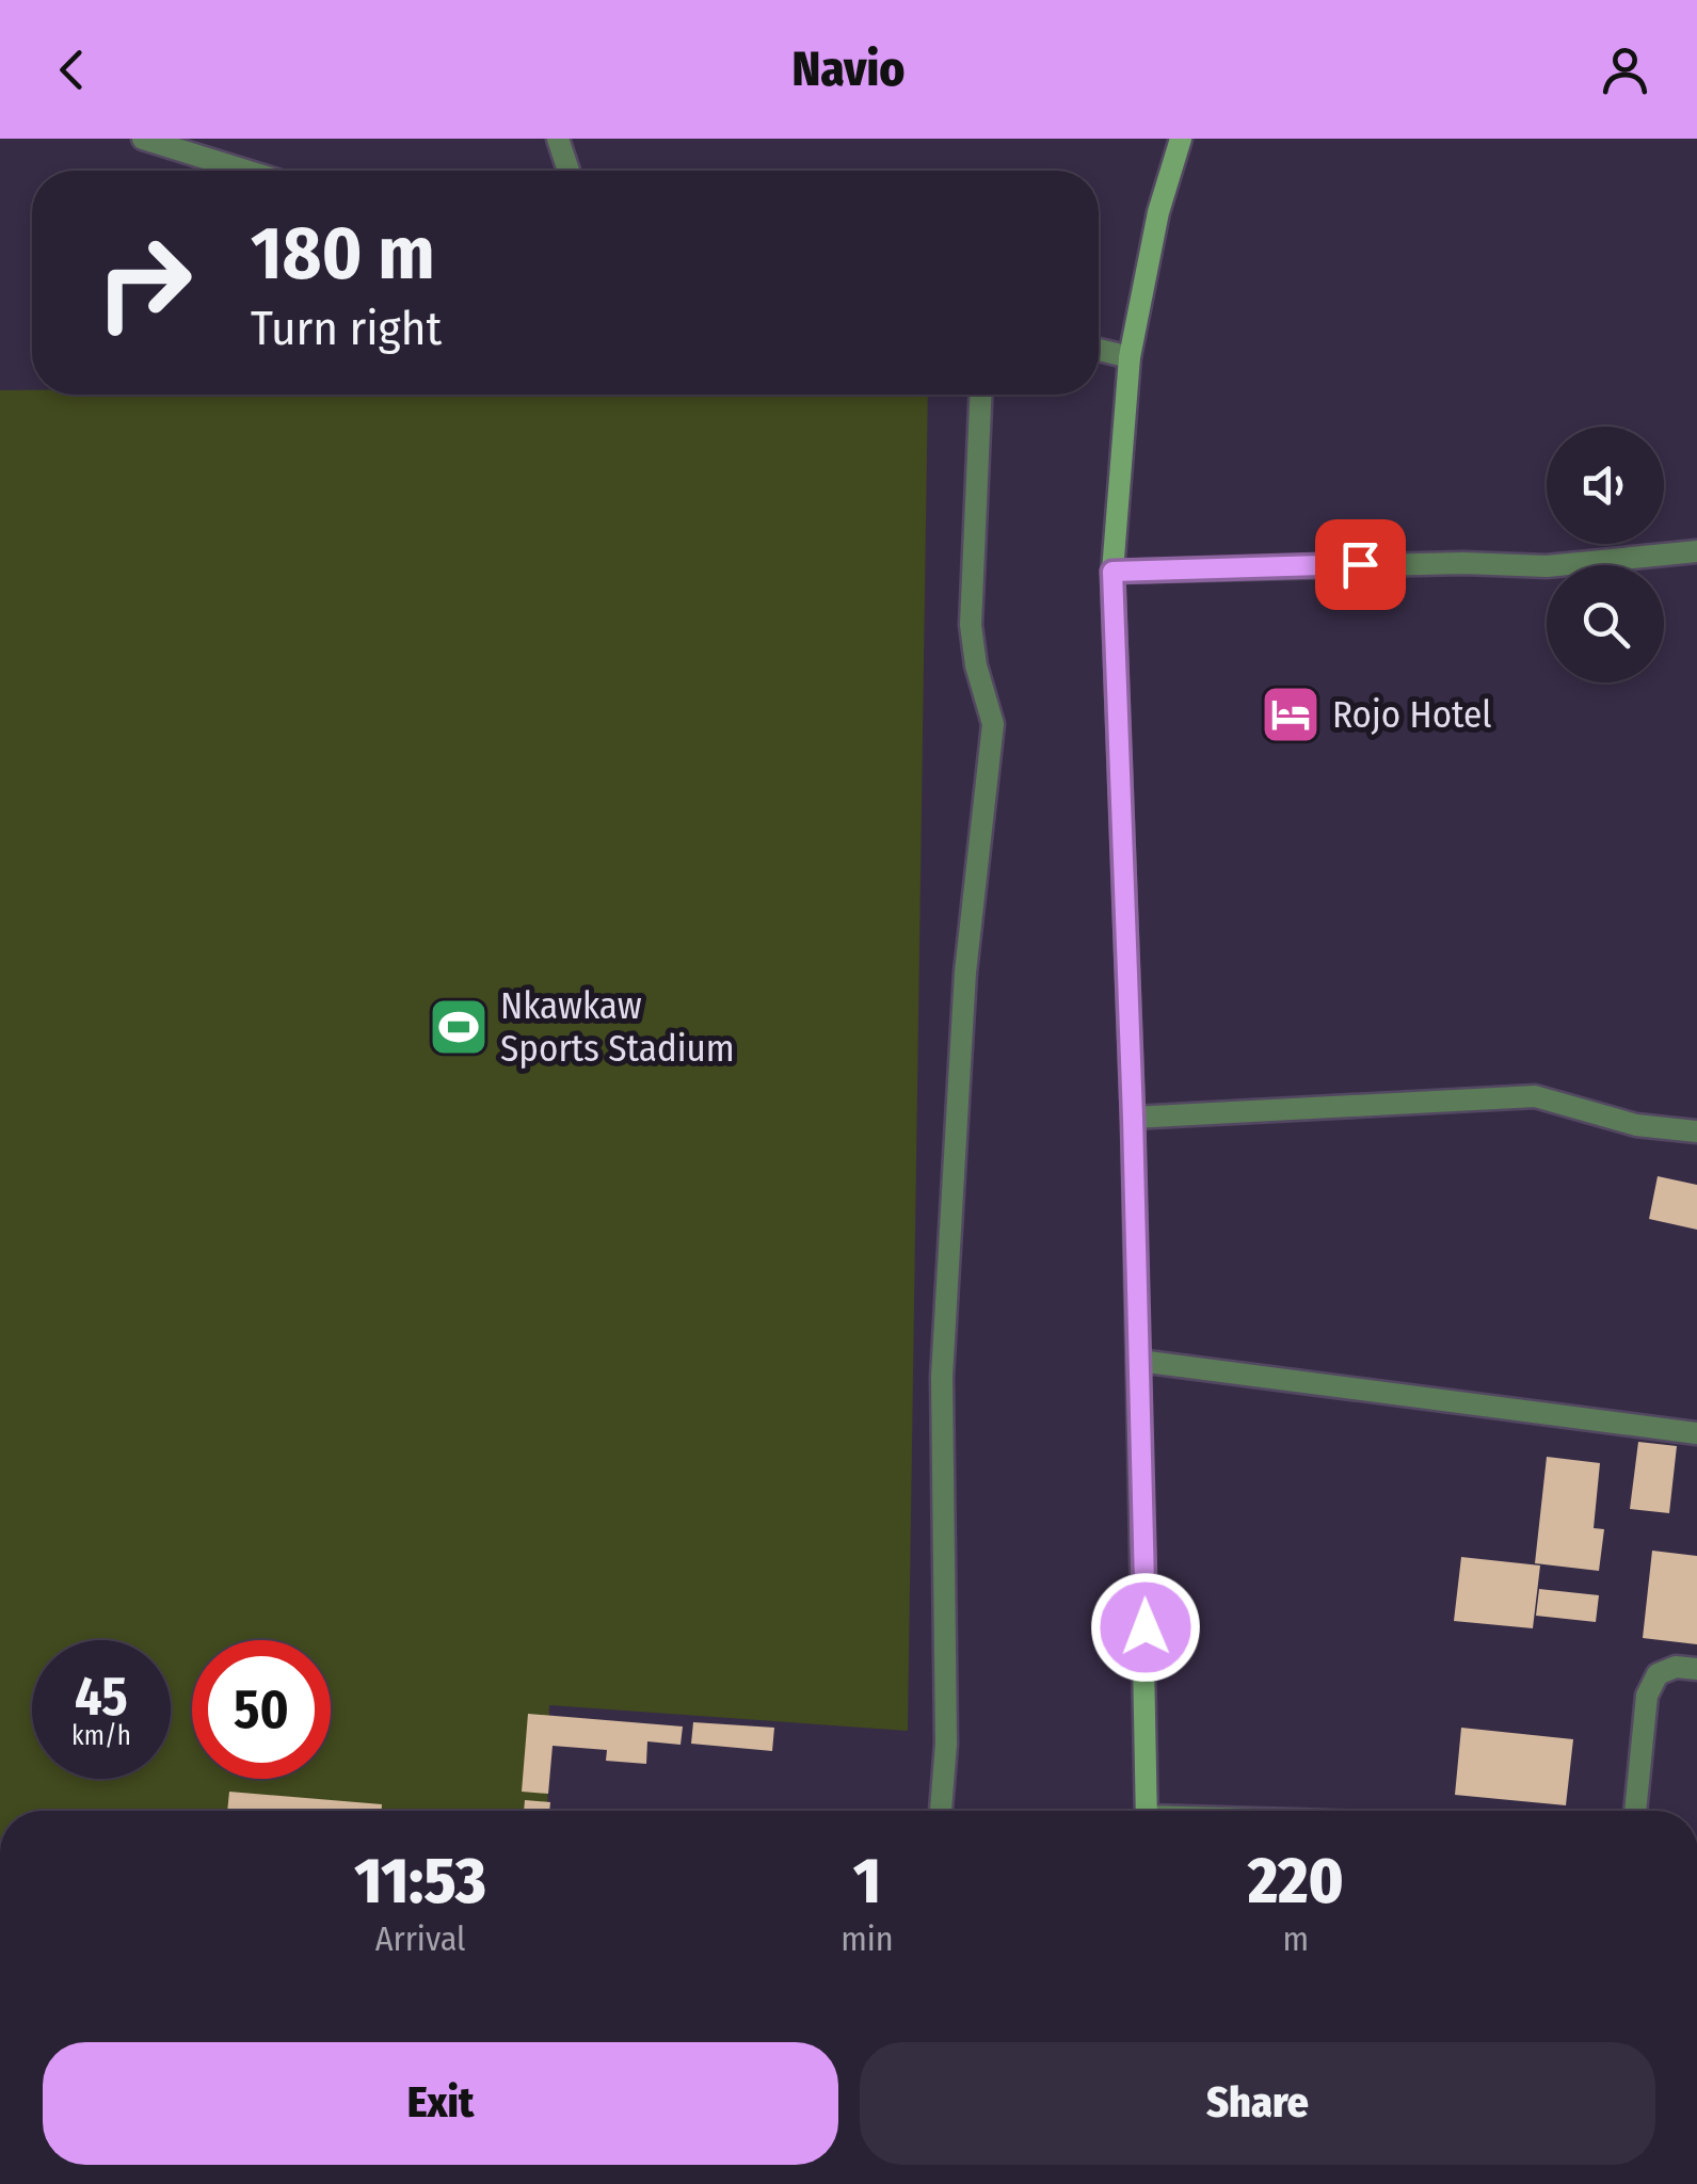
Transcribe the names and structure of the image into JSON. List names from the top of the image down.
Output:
{
  "places": {
    "hotel": ["Rojo Hotel"],
    "sports": ["Nkawkaw Sports Stadium"]
  },
  "page": {
    "header": "Navio",
    "turn": ["180 m", "Turn right"],
    "speed": "45 km/h",
    "limit": "50",
    "eta": [
      "11:53",
      "Arrival",
      "1",
      "min",
      "220",
      "m"
    ],
    "buttons": ["Exit", "Share"]
  }
}
